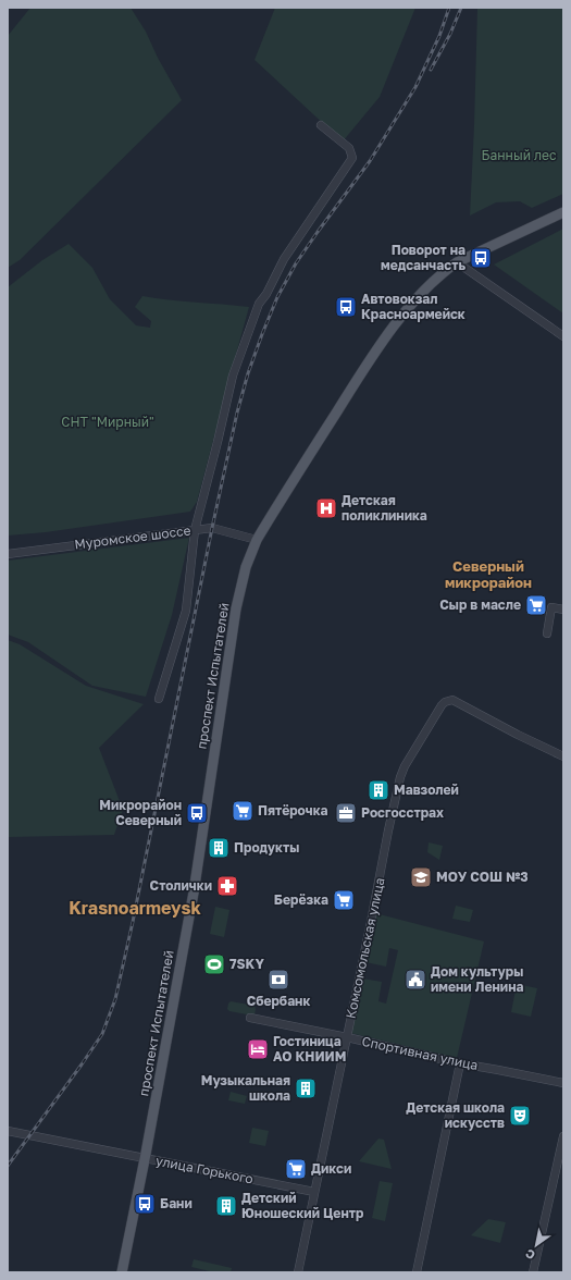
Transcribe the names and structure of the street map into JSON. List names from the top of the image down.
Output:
{
  "streets": {
    "main road": ["проспект Испытателей"],
    "street": [
      "Муромское шоссе",
      "Комсомольская улица",
      "Спортивная улица",
      "улица Горького"
    ]
  },
  "crossings": [
    ["Муромское шоссе", "проспект Испытателей"],
    ["проспект Испытателей", "улица Горького"],
    ["Комсомольская улица", "Спортивная улица"],
    ["Комсомольская улица", "улица Горького"]
  ],
  "districts": ["Северный микрорайон", "Krasnoarmeysk"],
  "parks": ["Банный лес", "СНТ \"Мирный\""],
  "places": {
    "bus stop": [
      "Поворот на медсанчасть",
      "Автовокзал Красноармейск",
      "Микрорайон Северный",
      "Бани"
    ],
    "hospital": ["Детская поликлиника"],
    "supermarket": [
      "Сыр в масле",
      "Пятёрочка",
      "Берёзка",
      "Дикси"
    ],
    "building": [
      "Мавзолей",
      "Продукты",
      "Музыкальная школа",
      "Детский Юношеский Центр"
    ],
    "office": ["Росгосстрах"],
    "school or university": ["МОУ СОШ №3"],
    "pharmacy": ["Столички"],
    "sports": ["7SKY"],
    "bank": ["Сбербанк"],
    "public building": ["Дом культуры имени Ленина"],
    "hotel": ["Гостиница АО КНИИМ"],
    "theatre": ["Детская школа искусств"]
  },
  "north": "bottom left"
}
